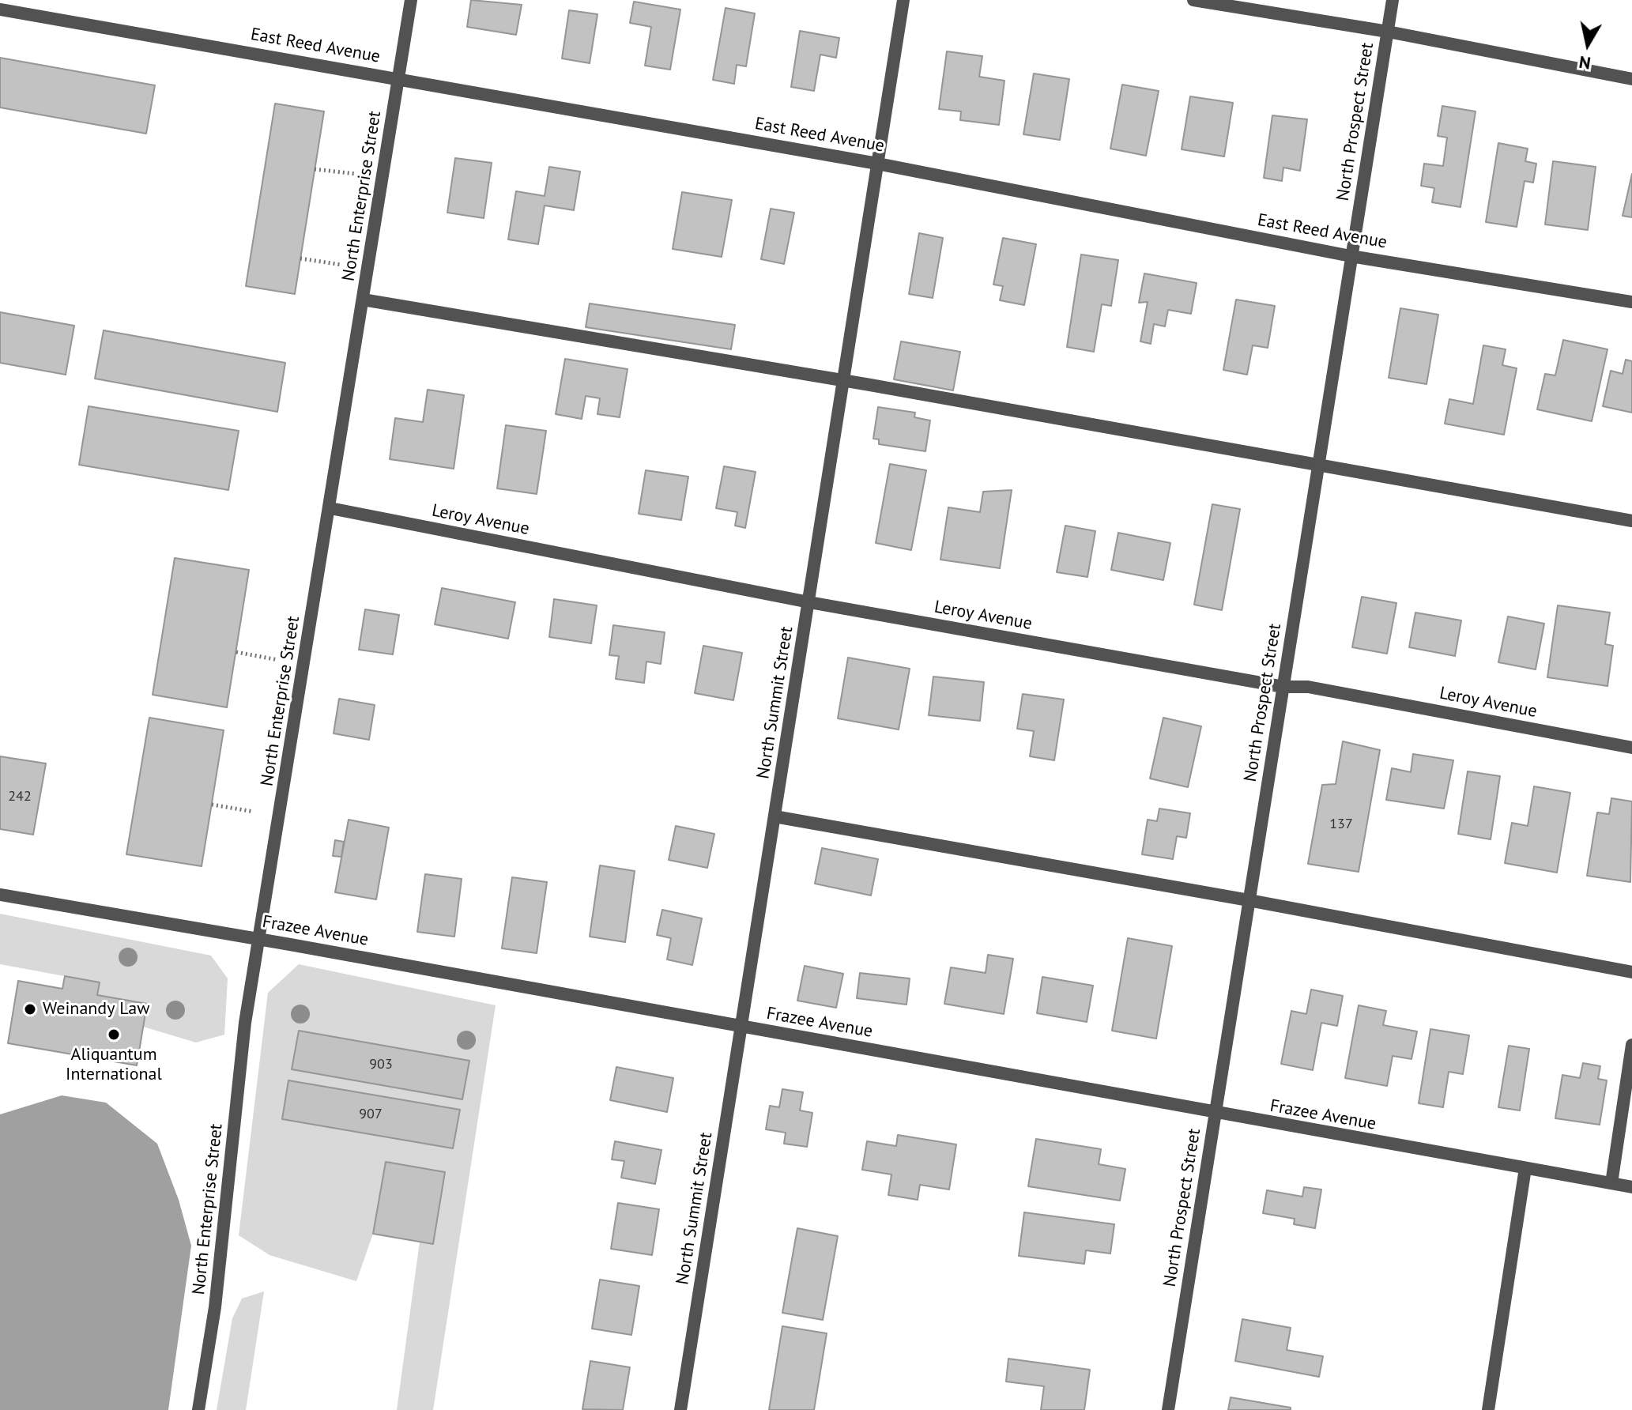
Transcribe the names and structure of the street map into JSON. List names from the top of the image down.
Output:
{
  "streets": {
    "street": [
      "East Reed Avenue",
      "North Prospect Street",
      "North Enterprise Street",
      "Leroy Avenue",
      "North Summit Street",
      "Frazee Avenue"
    ]
  },
  "crossings": [
    ["East Reed Avenue", "North Prospect Street"],
    ["East Reed Avenue", "North Enterprise Street"],
    ["East Reed Avenue", "North Summit Street"],
    ["North Prospect Street", "Leroy Avenue"],
    ["North Prospect Street", "Frazee Avenue"],
    ["North Enterprise Street", "Leroy Avenue"],
    ["North Enterprise Street", "Frazee Avenue"],
    ["Leroy Avenue", "North Summit Street"],
    ["North Summit Street", "Frazee Avenue"]
  ],
  "places": ["Weinandy Law", "Aliquantum International"],
  "house_numbers": [
    "242",
    "137",
    "903",
    "907"
  ],
  "north": "bottom"
}
